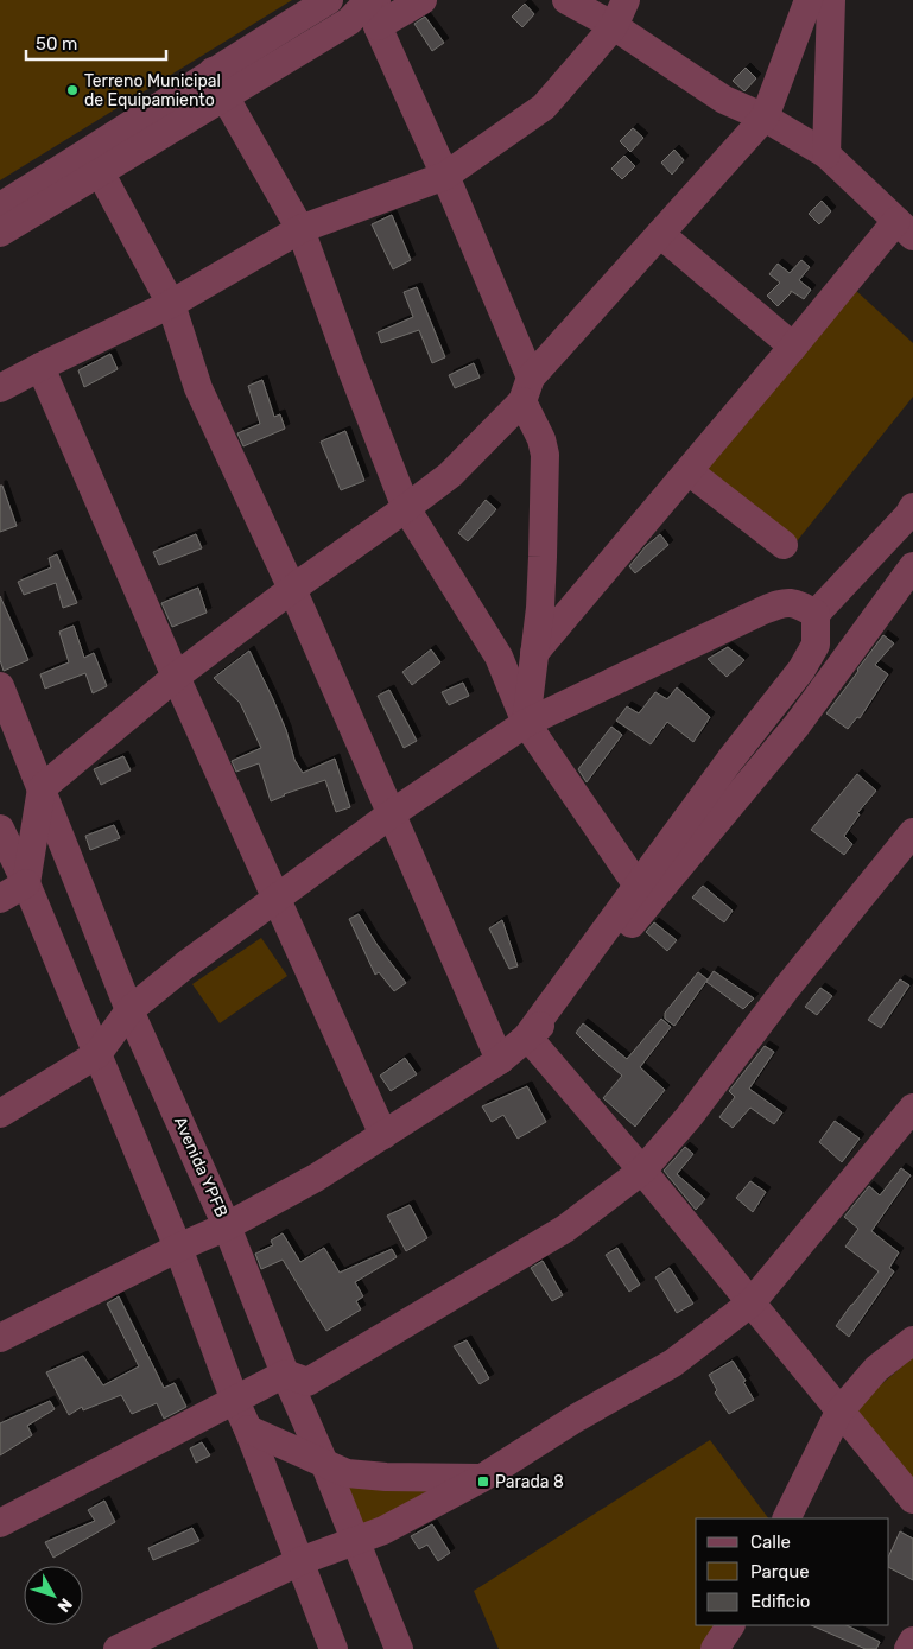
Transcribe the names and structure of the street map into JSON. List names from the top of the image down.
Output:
{
  "streets": {
    "street": ["Avenida YPFB"]
  },
  "places": {
    "other": ["Terreno Municipal de Equipamiento"],
    "transit": ["Parada 8"]
  },
  "legend": ["Calle", "Parque", "Edificio"],
  "scale_bar": "50 m",
  "north": "bottom right"
}
